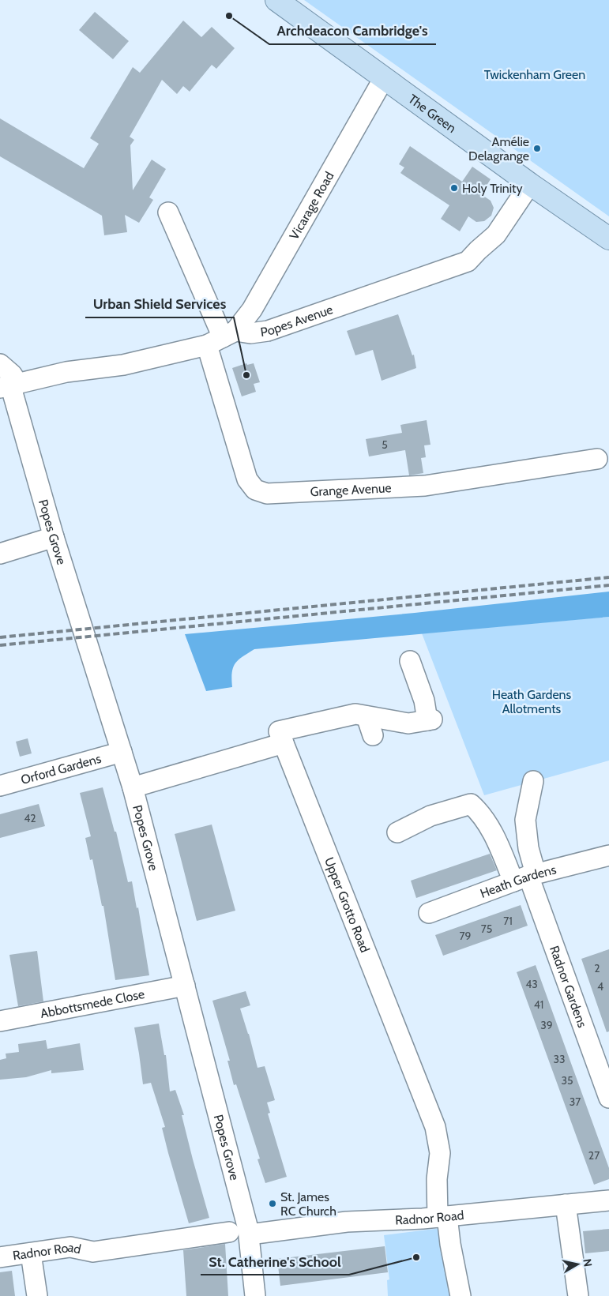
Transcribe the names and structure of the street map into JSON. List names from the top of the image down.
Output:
{
  "streets": {
    "main road": ["The Green"],
    "street": [
      "Vicarage Road",
      "Popes Avenue",
      "Grange Avenue",
      "Popes Grove",
      "Orford Gardens",
      "Heath Gardens",
      "Upper Grotto Road",
      "Radnor Gardens",
      "Abbottsmede Close",
      "Radnor Road"
    ]
  },
  "crossings": [
    ["The Green", "Vicarage Road"],
    ["The Green", "Popes Avenue"],
    ["Vicarage Road", "Popes Avenue"],
    ["Vicarage Road", "Grange Avenue"],
    ["Popes Avenue", "Grange Avenue"],
    ["Popes Avenue", "Popes Grove"],
    ["Popes Grove", "Orford Gardens"],
    ["Popes Grove", "Abbottsmede Close"],
    ["Popes Grove", "Radnor Road"],
    ["Heath Gardens", "Radnor Gardens"],
    ["Upper Grotto Road", "Radnor Road"]
  ],
  "parks": ["Twickenham Green", "Heath Gardens Allotments"],
  "places": [
    "Archdeacon Cambridge's",
    "Amélie Delagrange",
    "Holy Trinity",
    "Urban Shield Services",
    "St. James RC Church",
    "St. Catherine's School"
  ],
  "house_numbers": [
    "5",
    "42",
    "71",
    "75",
    "79",
    "2",
    "43",
    "4",
    "41",
    "39",
    "33",
    "35",
    "37",
    "27"
  ],
  "north": "right"
}
